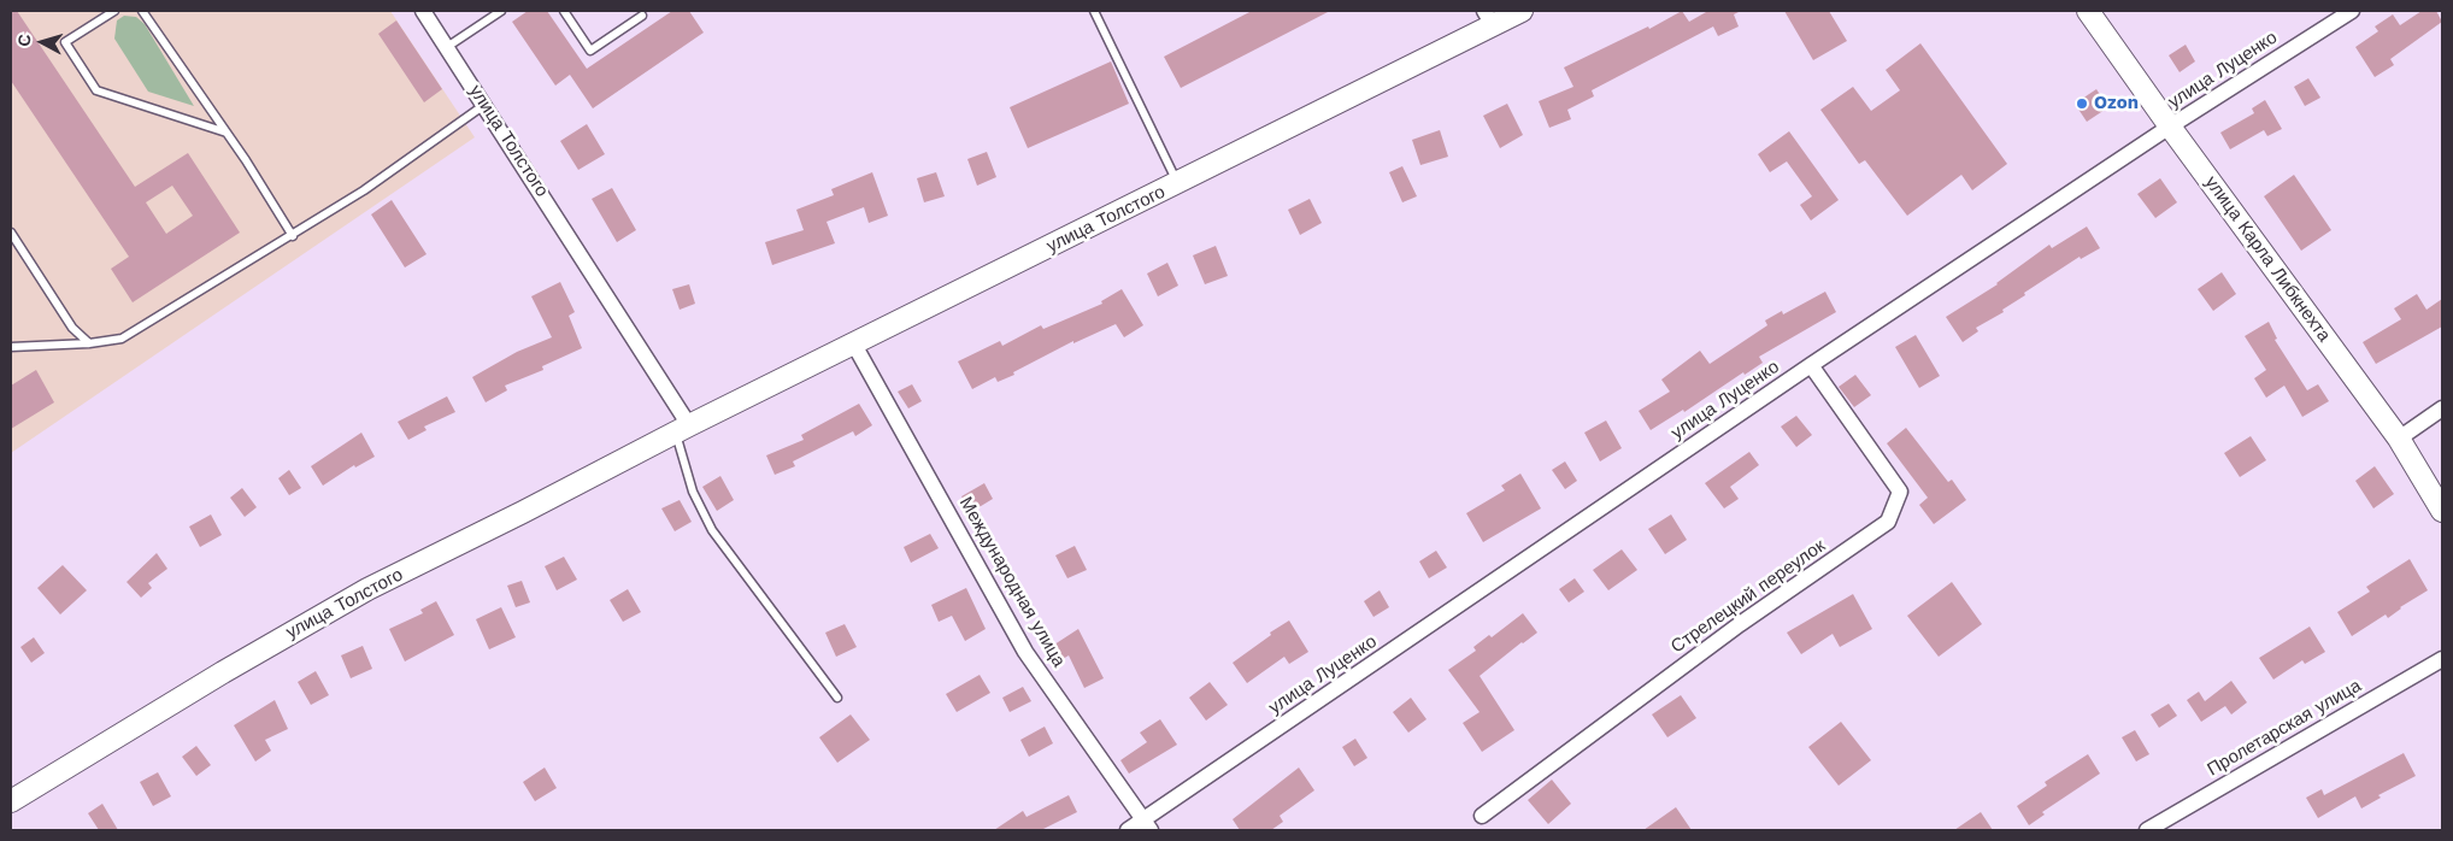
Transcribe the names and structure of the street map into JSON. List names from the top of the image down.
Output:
{
  "streets": {
    "main road": ["улица Толстого", "улица Карла Либкнехта"],
    "street": [
      "улица Луценко",
      "Международная улица",
      "Стрелецкий переулок",
      "Пролетарская улица"
    ]
  },
  "crossings": [
    ["улица Луценко", "улица Карла Либкнехта"],
    ["улица Луценко", "Международная улица"],
    ["улица Луценко", "Стрелецкий переулок"],
    ["улица Толстого", "Международная улица"]
  ],
  "places": ["Ozon"],
  "north": "left"
}
